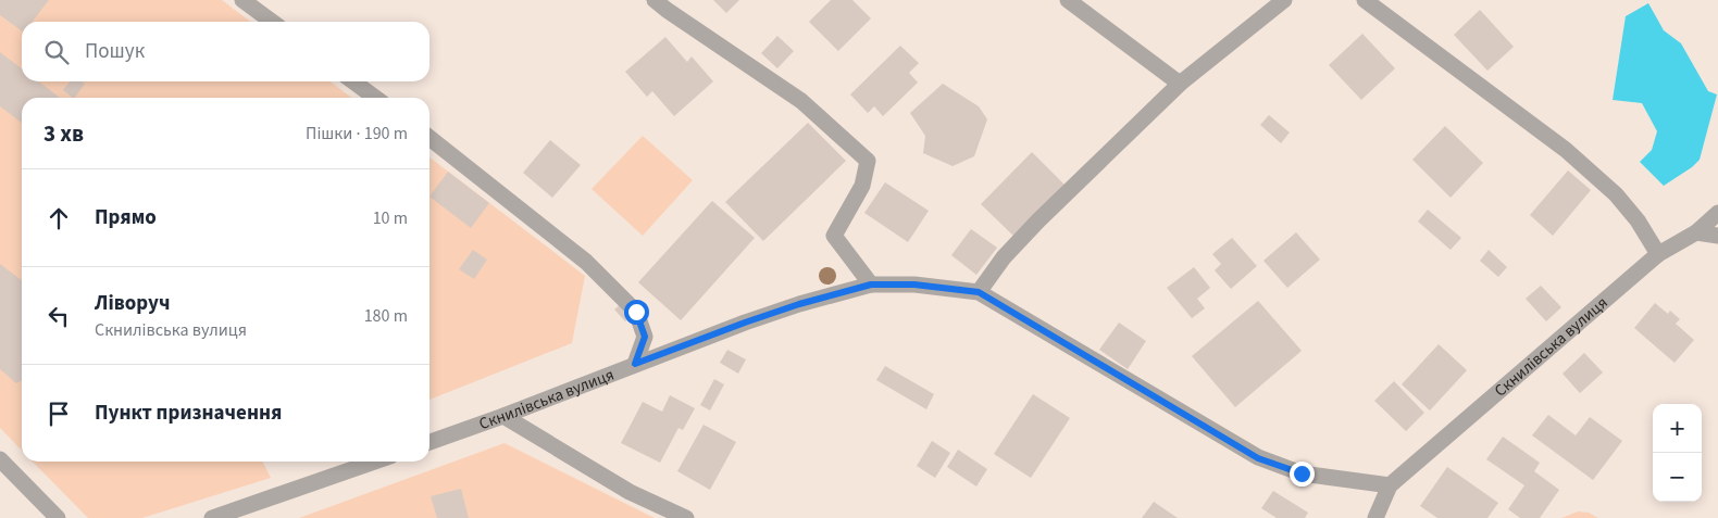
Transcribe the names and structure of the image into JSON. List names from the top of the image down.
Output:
{
  "streets": {
    "street": ["Скнилівська вулиця"]
  },
  "page": {
    "search": "Пошук",
    "heading": ["3 хв", "Пішки · 190 m"],
    "list": [
      ["Прямо", "10 m"],
      ["Ліворуч", "Скнилівська вулиця", "180 m"],
      "Пункт призначення"
    ],
    "map_buttons": ["+", "−"]
  }
}
